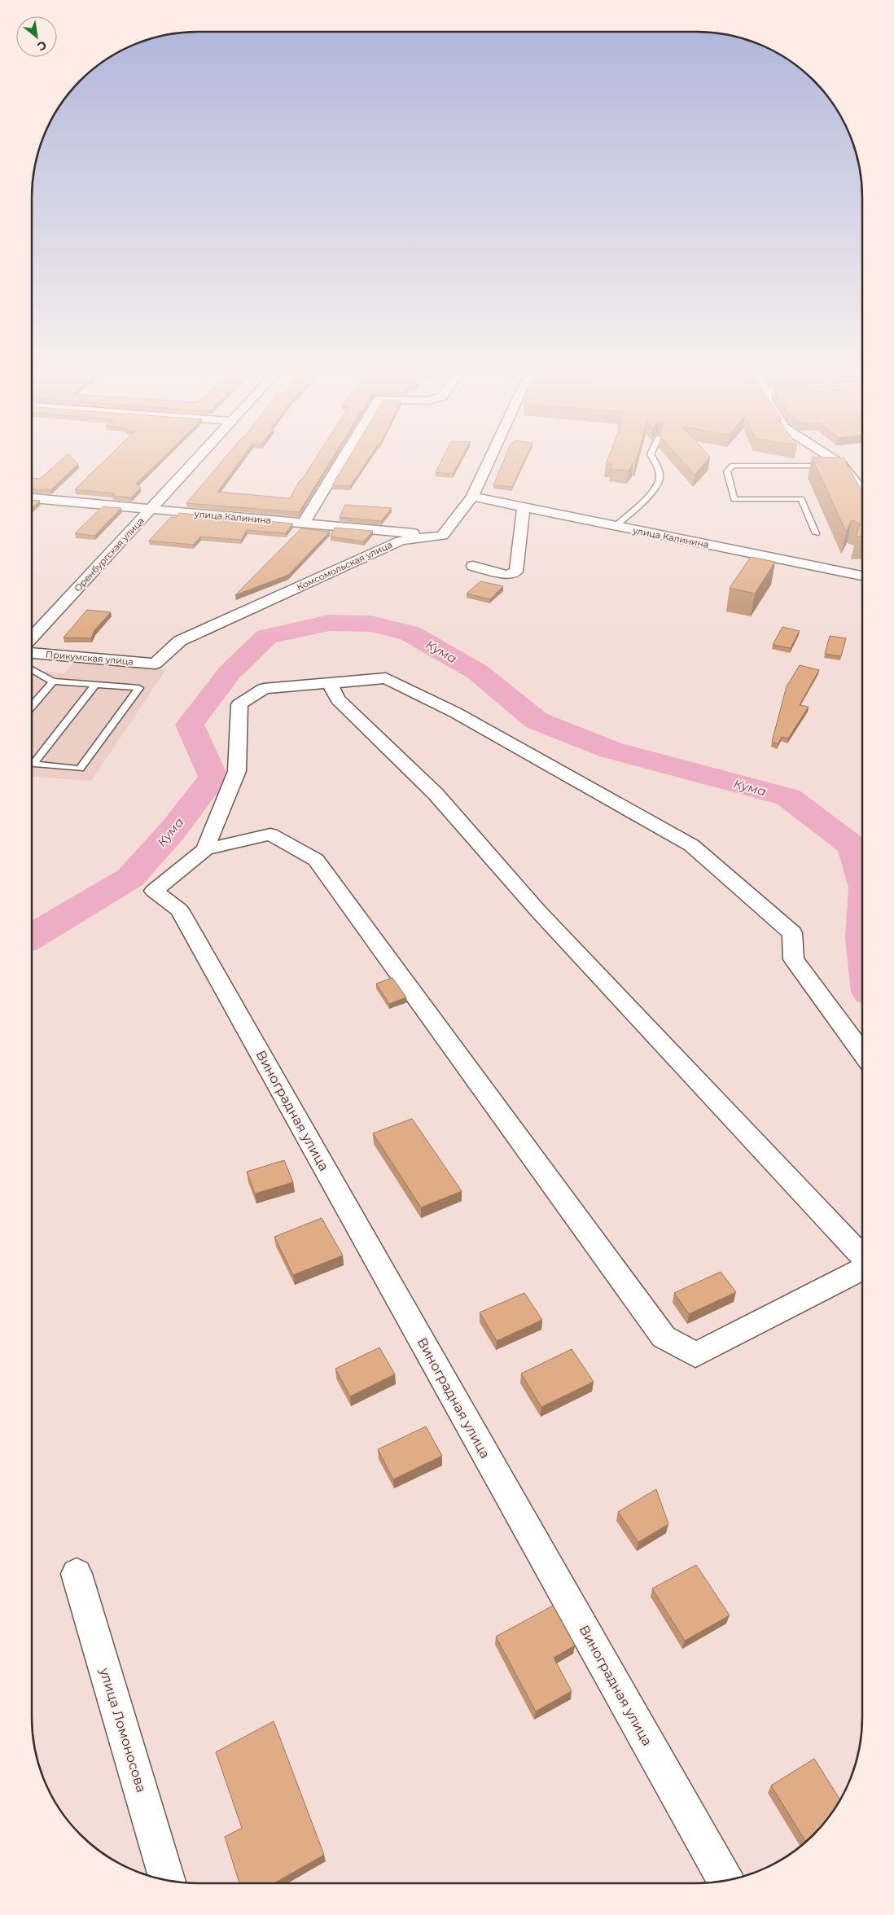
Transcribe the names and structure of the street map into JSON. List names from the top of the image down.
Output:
{
  "streets": {
    "street": [
      "улица Калинина",
      "Оренбургская улица",
      "Комсомольская улица",
      "Прикумская улица",
      "Виноградная улица",
      "улица Ломоносова"
    ]
  },
  "crossings": [
    ["улица Калинина", "Оренбургская улица"],
    ["улица Калинина", "Комсомольская улица"],
    ["Комсомольская улица", "Прикумская улица"]
  ],
  "water": ["Кума"],
  "north": "bottom right"
}
